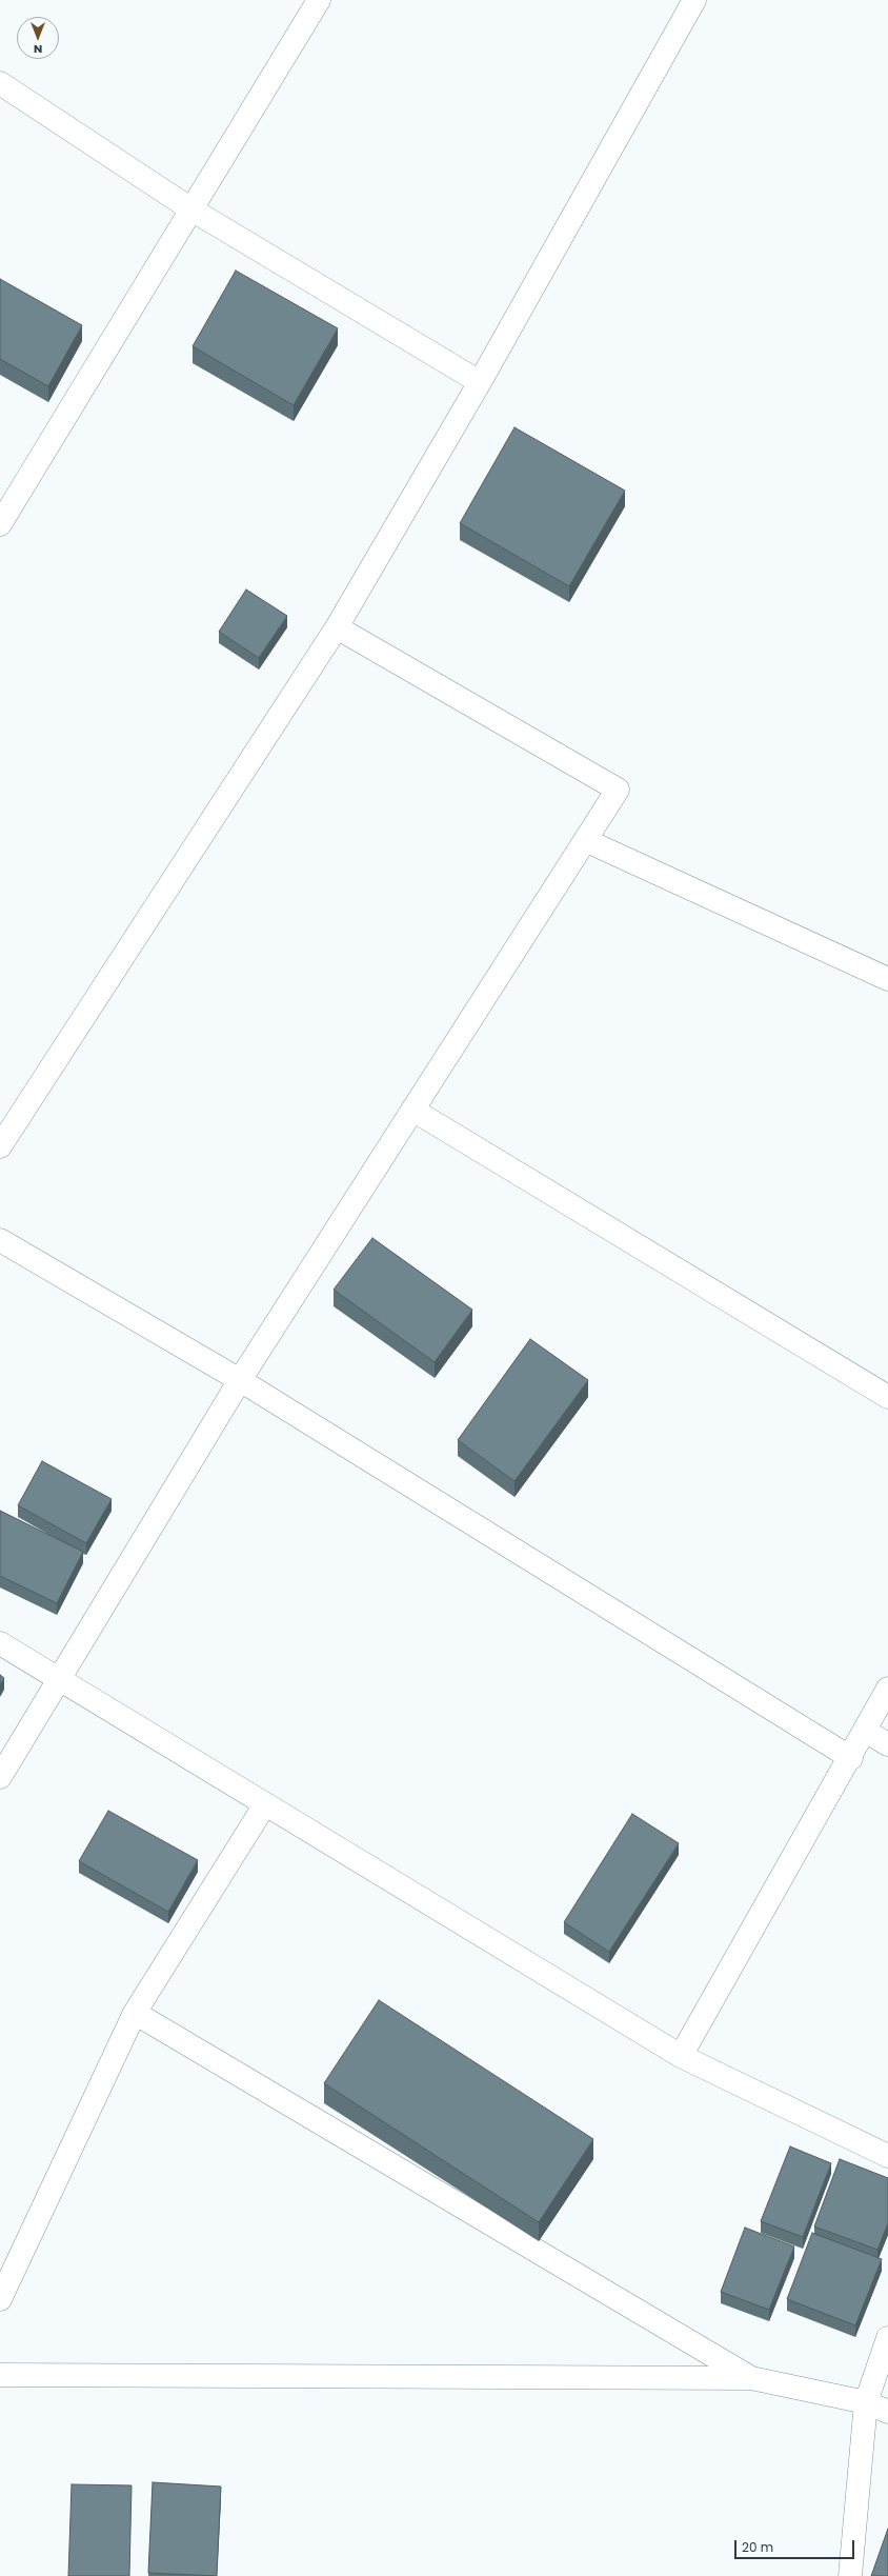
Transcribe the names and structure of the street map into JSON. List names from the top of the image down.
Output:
{
  "scale_bar": "20 m",
  "north": "bottom"
}
